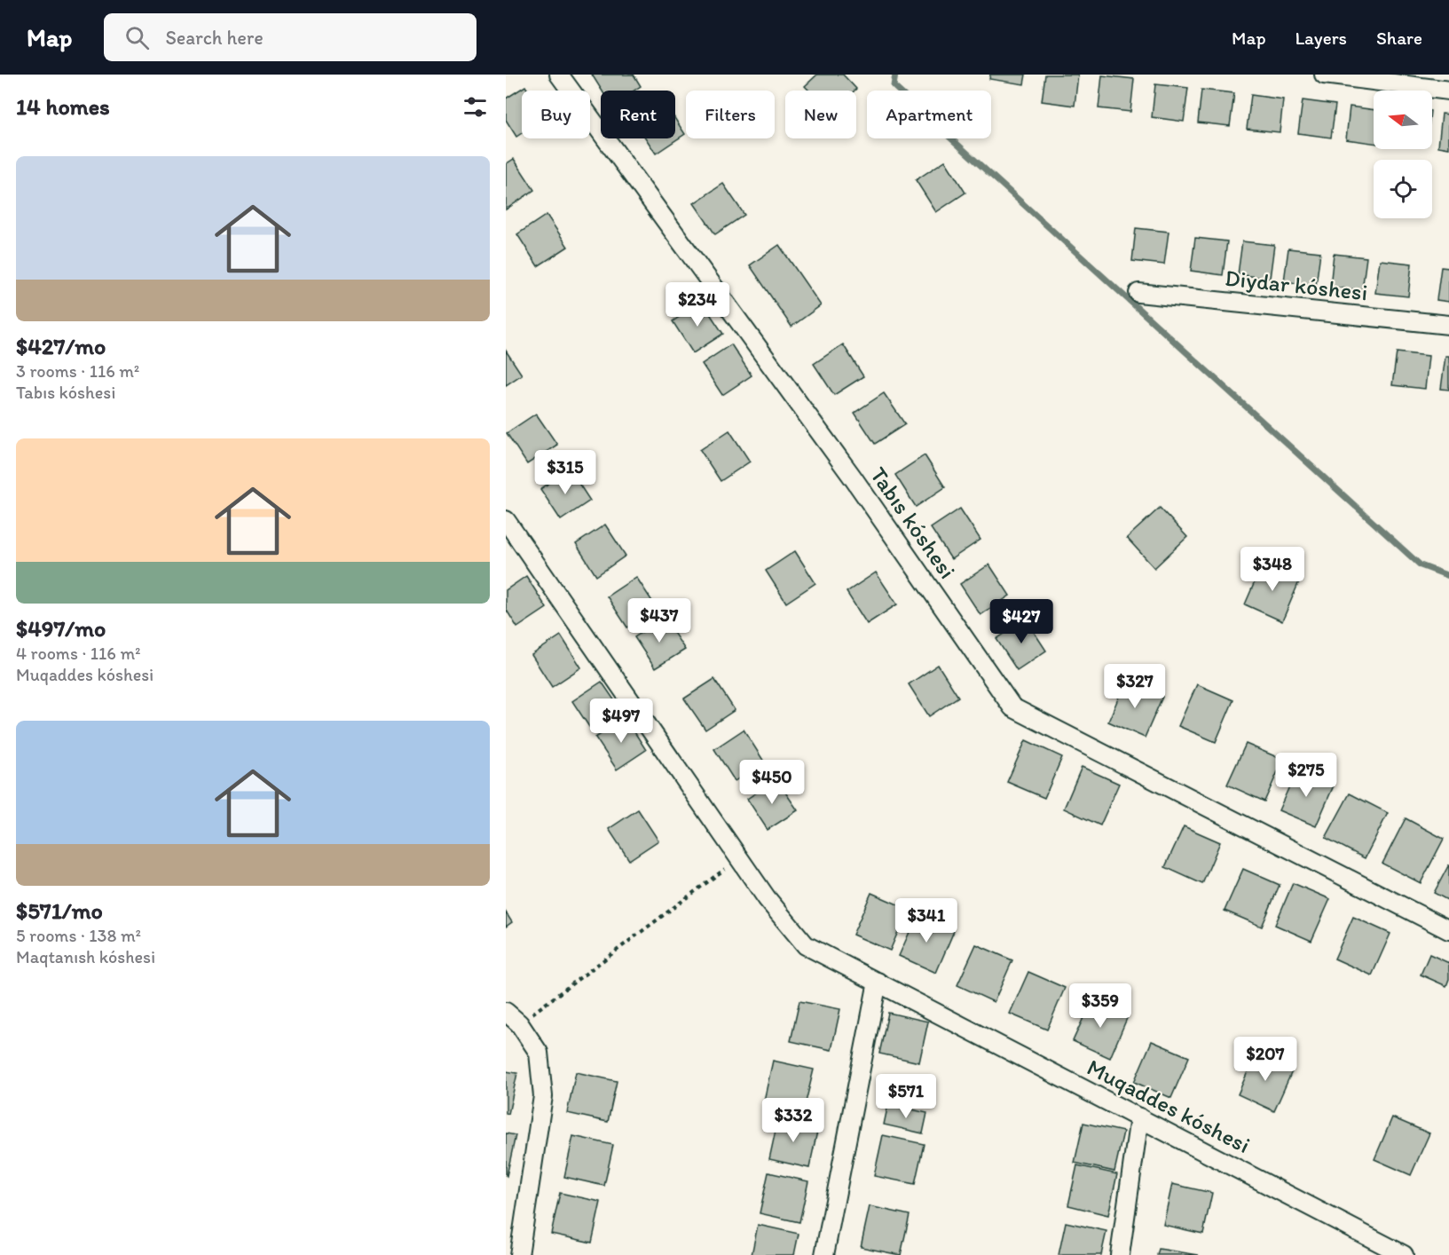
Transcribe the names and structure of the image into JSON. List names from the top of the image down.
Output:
{
  "streets": {
    "street": ["Diydar kóshesi", "Tabıs kóshesi", "Muqaddes kóshesi"]
  },
  "north": "left",
  "page": {
    "header": "Map",
    "search": "Search here",
    "nav": ["Map", "Layers", "Share"],
    "heading": "14 homes",
    "chip": [
      "Buy",
      "Rent",
      "Filters",
      "New",
      "Apartment"
    ],
    "list": [
      {
        "name": "$427/mo",
        "note": "3 rooms · 116 m² · Tabıs kóshesi"
      },
      {
        "name": "$497/mo",
        "note": "4 rooms · 116 m² · Muqaddes kóshesi"
      },
      {
        "name": "$571/mo",
        "note": "5 rooms · 138 m² · Maqtanısh kóshesi"
      }
    ],
    "price": [
      "$234",
      "$315",
      "$348",
      "$437",
      "$427",
      "$327",
      "$497",
      "$275",
      "$450",
      "$341",
      "$359",
      "$207",
      "$571",
      "$332"
    ]
  }
}
